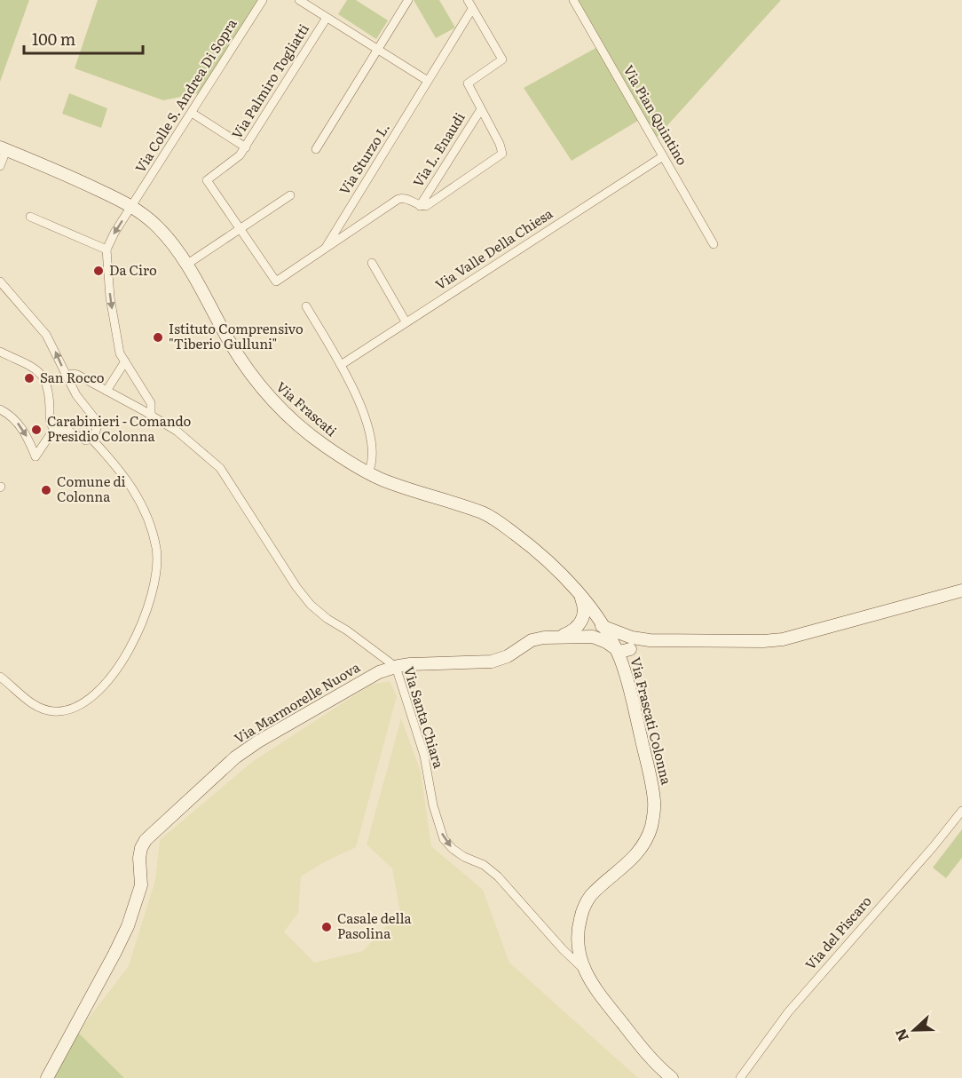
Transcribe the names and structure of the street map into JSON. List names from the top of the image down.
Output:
{
  "streets": {
    "street": [
      "Via Palmiro Togliatti",
      "Via Colle S. Andrea Di Sopra",
      "Via Pian Quintino",
      "Via L. Enaudi",
      "Via Sturzo L.",
      "Via Valle Della Chiesa",
      "Via Frascati",
      "Via Marmorelle Nuova",
      "Via Santa Chiara",
      "Via Frascati Colonna",
      "Via del Piscaro"
    ]
  },
  "crossings": [
    ["Via Colle S. Andrea Di Sopra", "Via Frascati"],
    ["Via Pian Quintino", "Via Valle Della Chiesa"],
    ["Via Frascati", "Via Marmorelle Nuova"],
    ["Via Frascati", "Via Frascati Colonna"],
    ["Via Marmorelle Nuova", "Via Santa Chiara"],
    ["Via Marmorelle Nuova", "Via Frascati Colonna"],
    ["Via Santa Chiara", "Via Frascati Colonna"]
  ],
  "one_way": ["Via Santa Chiara"],
  "places": [
    "Da Ciro",
    "Istituto Comprensivo \"Tiberio Gulluni\"",
    "San Rocco",
    "Carabinieri - Comando Presidio Colonna",
    "Comune di Colonna",
    "Casale della Pasolina"
  ],
  "scale_bar": "100 m",
  "north": "left"
}
